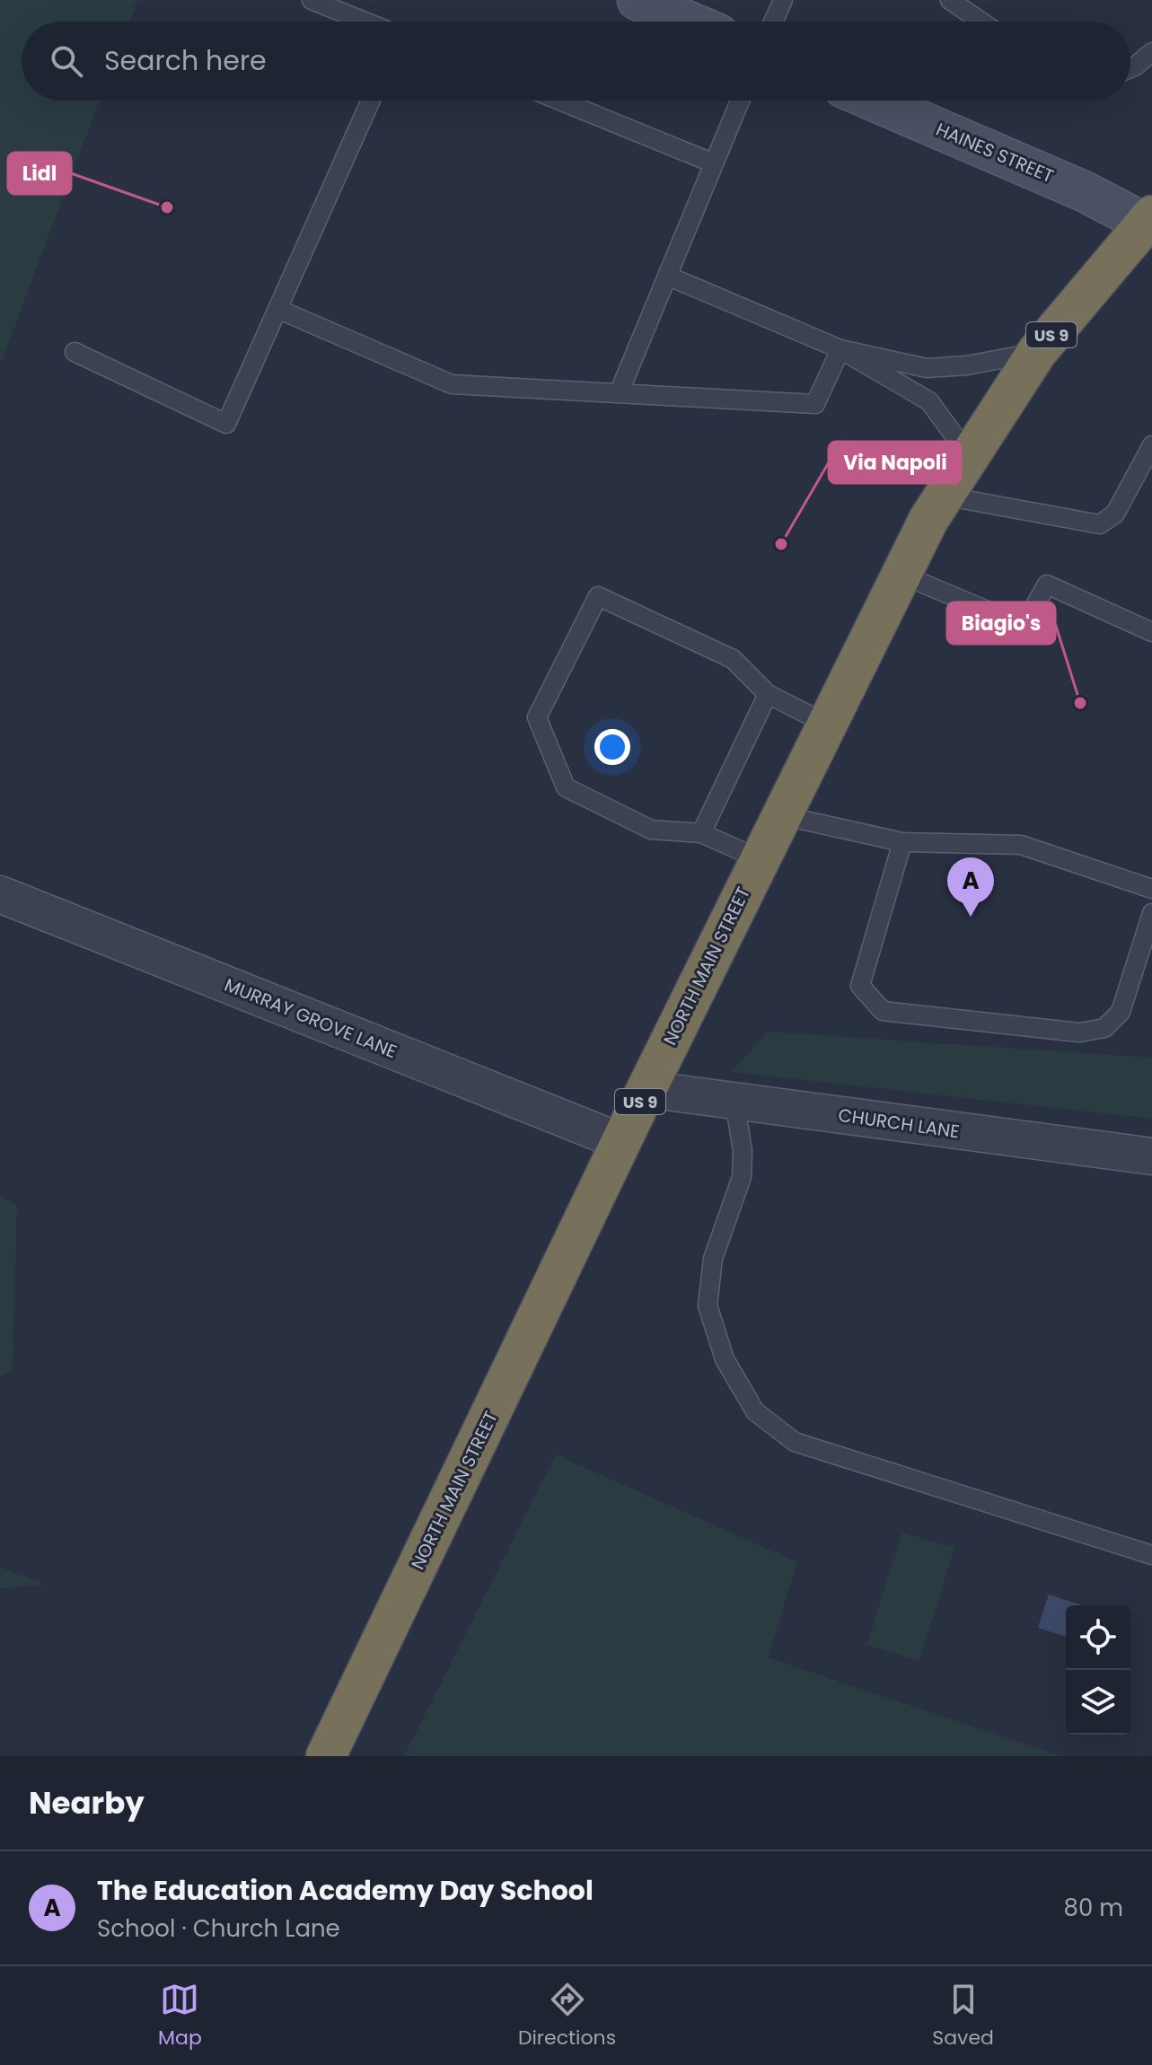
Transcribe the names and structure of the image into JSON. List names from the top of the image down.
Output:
{
  "streets": {
    "highway": ["US 9", "NORTH MAIN STREET"],
    "street": ["HAINES STREET", "MURRAY GROVE LANE", "CHURCH LANE"]
  },
  "crossings": [
    ["HAINES STREET", "NORTH MAIN STREET"],
    ["NORTH MAIN STREET", "MURRAY GROVE LANE"],
    ["NORTH MAIN STREET", "CHURCH LANE"]
  ],
  "places": ["Lidl", "Via Napoli", "Biagio's"],
  "page": {
    "search": "Search here",
    "pins": "A",
    "heading": "Nearby",
    "list": [
      {
        "mark": "A",
        "name": "The Education Academy Day School",
        "note": "School · Church Lane",
        "value": "80 m"
      }
    ],
    "nav": ["Map", "Directions", "Saved"]
  }
}
